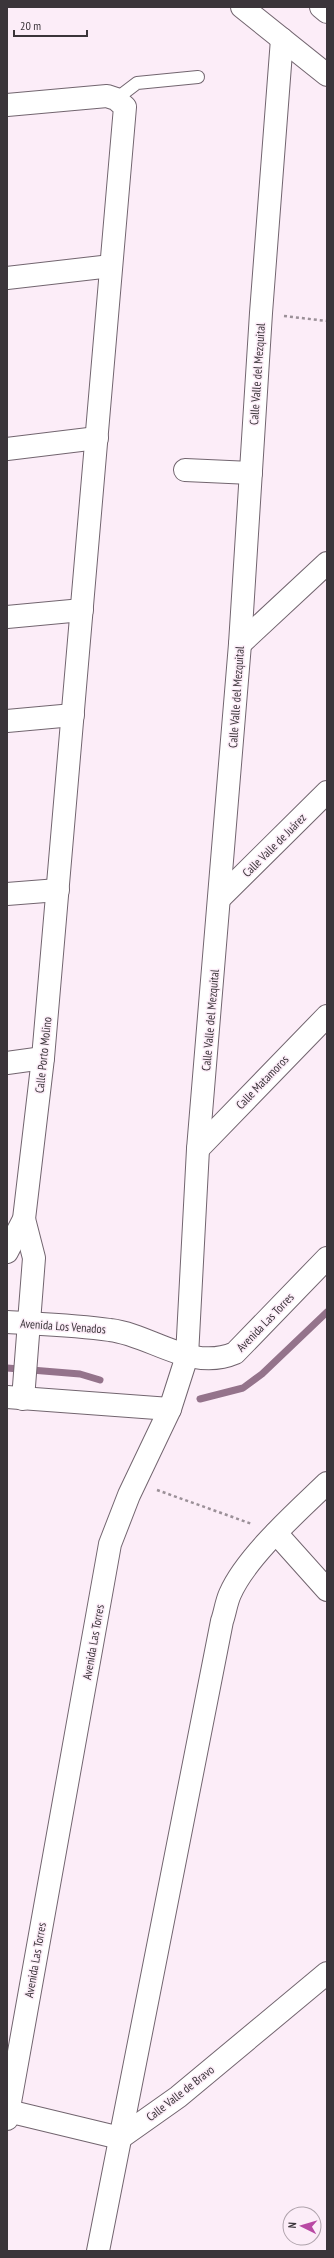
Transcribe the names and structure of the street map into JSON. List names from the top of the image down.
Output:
{
  "streets": {
    "street": [
      "Calle Valle del Mezquital",
      "Calle Valle de Juárez",
      "Calle Porto Molino",
      "Calle Matamoros",
      "Avenida Las Torres",
      "Avenida Los Venados",
      "Calle Valle de Bravo"
    ]
  },
  "crossings": [
    ["Calle Valle del Mezquital", "Calle Valle de Juárez"],
    ["Calle Valle del Mezquital", "Calle Matamoros"],
    ["Calle Valle del Mezquital", "Avenida Las Torres"],
    ["Calle Valle del Mezquital", "Avenida Los Venados"],
    ["Calle Porto Molino", "Avenida Los Venados"],
    ["Avenida Las Torres", "Avenida Los Venados"]
  ],
  "scale_bar": "20 m",
  "north": "left"
}
